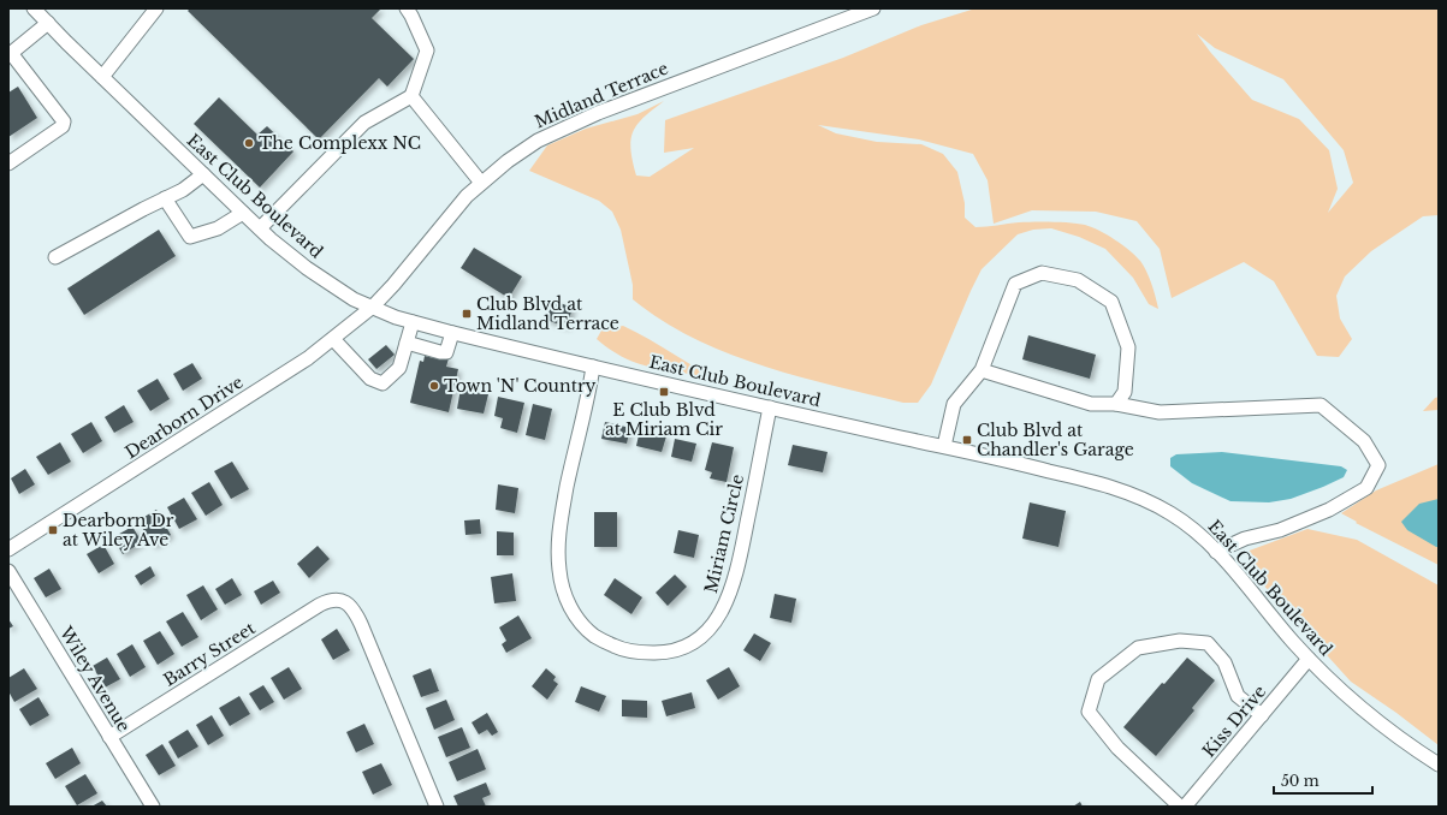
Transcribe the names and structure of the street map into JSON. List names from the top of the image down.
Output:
{
  "streets": {
    "street": [
      "Midland Terrace",
      "East Club Boulevard",
      "Dearborn Drive",
      "Miriam Circle",
      "Barry Street",
      "Wiley Avenue",
      "Kiss Drive"
    ]
  },
  "crossings": [
    ["Midland Terrace", "East Club Boulevard"],
    ["Midland Terrace", "Dearborn Drive"],
    ["East Club Boulevard", "Dearborn Drive"],
    ["East Club Boulevard", "Miriam Circle"],
    ["East Club Boulevard", "Kiss Drive"],
    ["Barry Street", "Wiley Avenue"]
  ],
  "places": {
    "other": ["The Complexx NC", "Town 'N' Country"],
    "transit": [
      "Club Blvd at Midland Terrace",
      "E Club Blvd at Miriam Cir",
      "Club Blvd at Chandler's Garage",
      "Dearborn Dr at Wiley Ave"
    ]
  },
  "scale_bar": "50 m"
}
